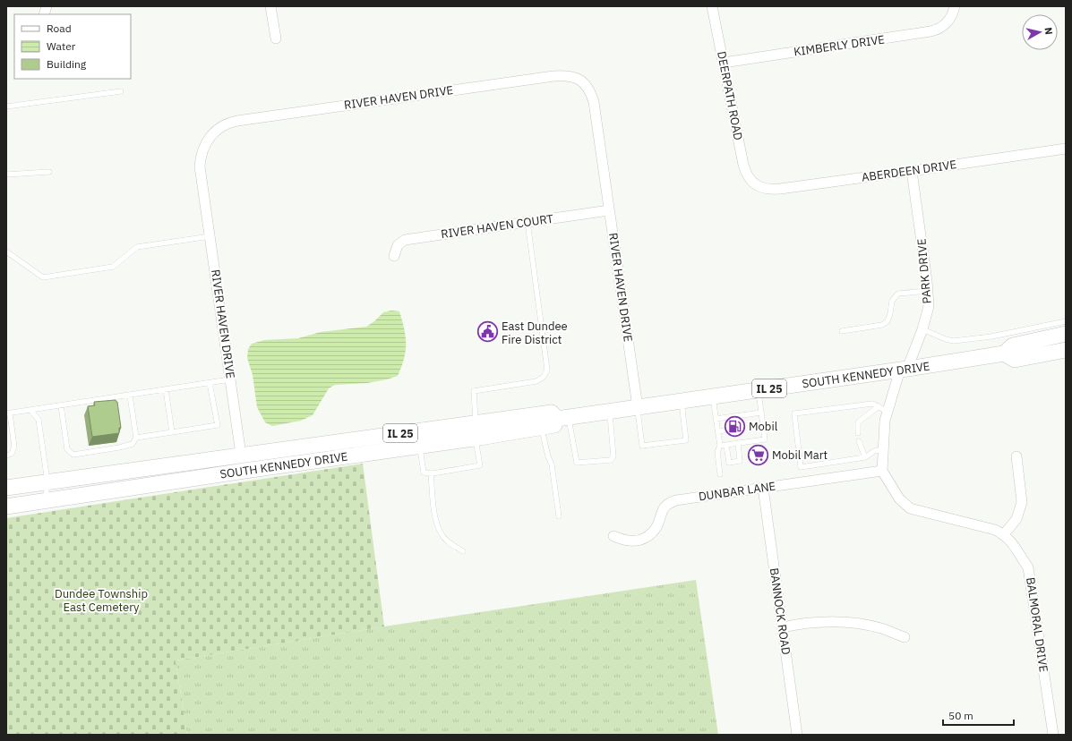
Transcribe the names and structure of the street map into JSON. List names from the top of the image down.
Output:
{
  "streets": {
    "main road": ["SOUTH KENNEDY DRIVE", "IL 25"],
    "street": [
      "KIMBERLY DRIVE",
      "DEERPATH ROAD",
      "RIVER HAVEN DRIVE",
      "ABERDEEN DRIVE",
      "RIVER HAVEN COURT",
      "PARK DRIVE",
      "DUNBAR LANE",
      "BANNOCK ROAD",
      "BALMORAL DRIVE"
    ]
  },
  "crossings": [
    ["KIMBERLY DRIVE", "DEERPATH ROAD"],
    ["DEERPATH ROAD", "ABERDEEN DRIVE"],
    ["RIVER HAVEN DRIVE", "RIVER HAVEN COURT"],
    ["RIVER HAVEN DRIVE", "SOUTH KENNEDY DRIVE"],
    ["ABERDEEN DRIVE", "PARK DRIVE"],
    ["PARK DRIVE", "SOUTH KENNEDY DRIVE"],
    ["DUNBAR LANE", "BANNOCK ROAD"],
    ["DUNBAR LANE", "BALMORAL DRIVE"]
  ],
  "parks": ["Dundee Township East Cemetery"],
  "places": {
    "public building": ["East Dundee Fire District"],
    "fuel station": ["Mobil"],
    "supermarket": ["Mobil Mart"]
  },
  "legend": ["Road", "Water", "Building"],
  "scale_bar": "50 m",
  "north": "right"
}
